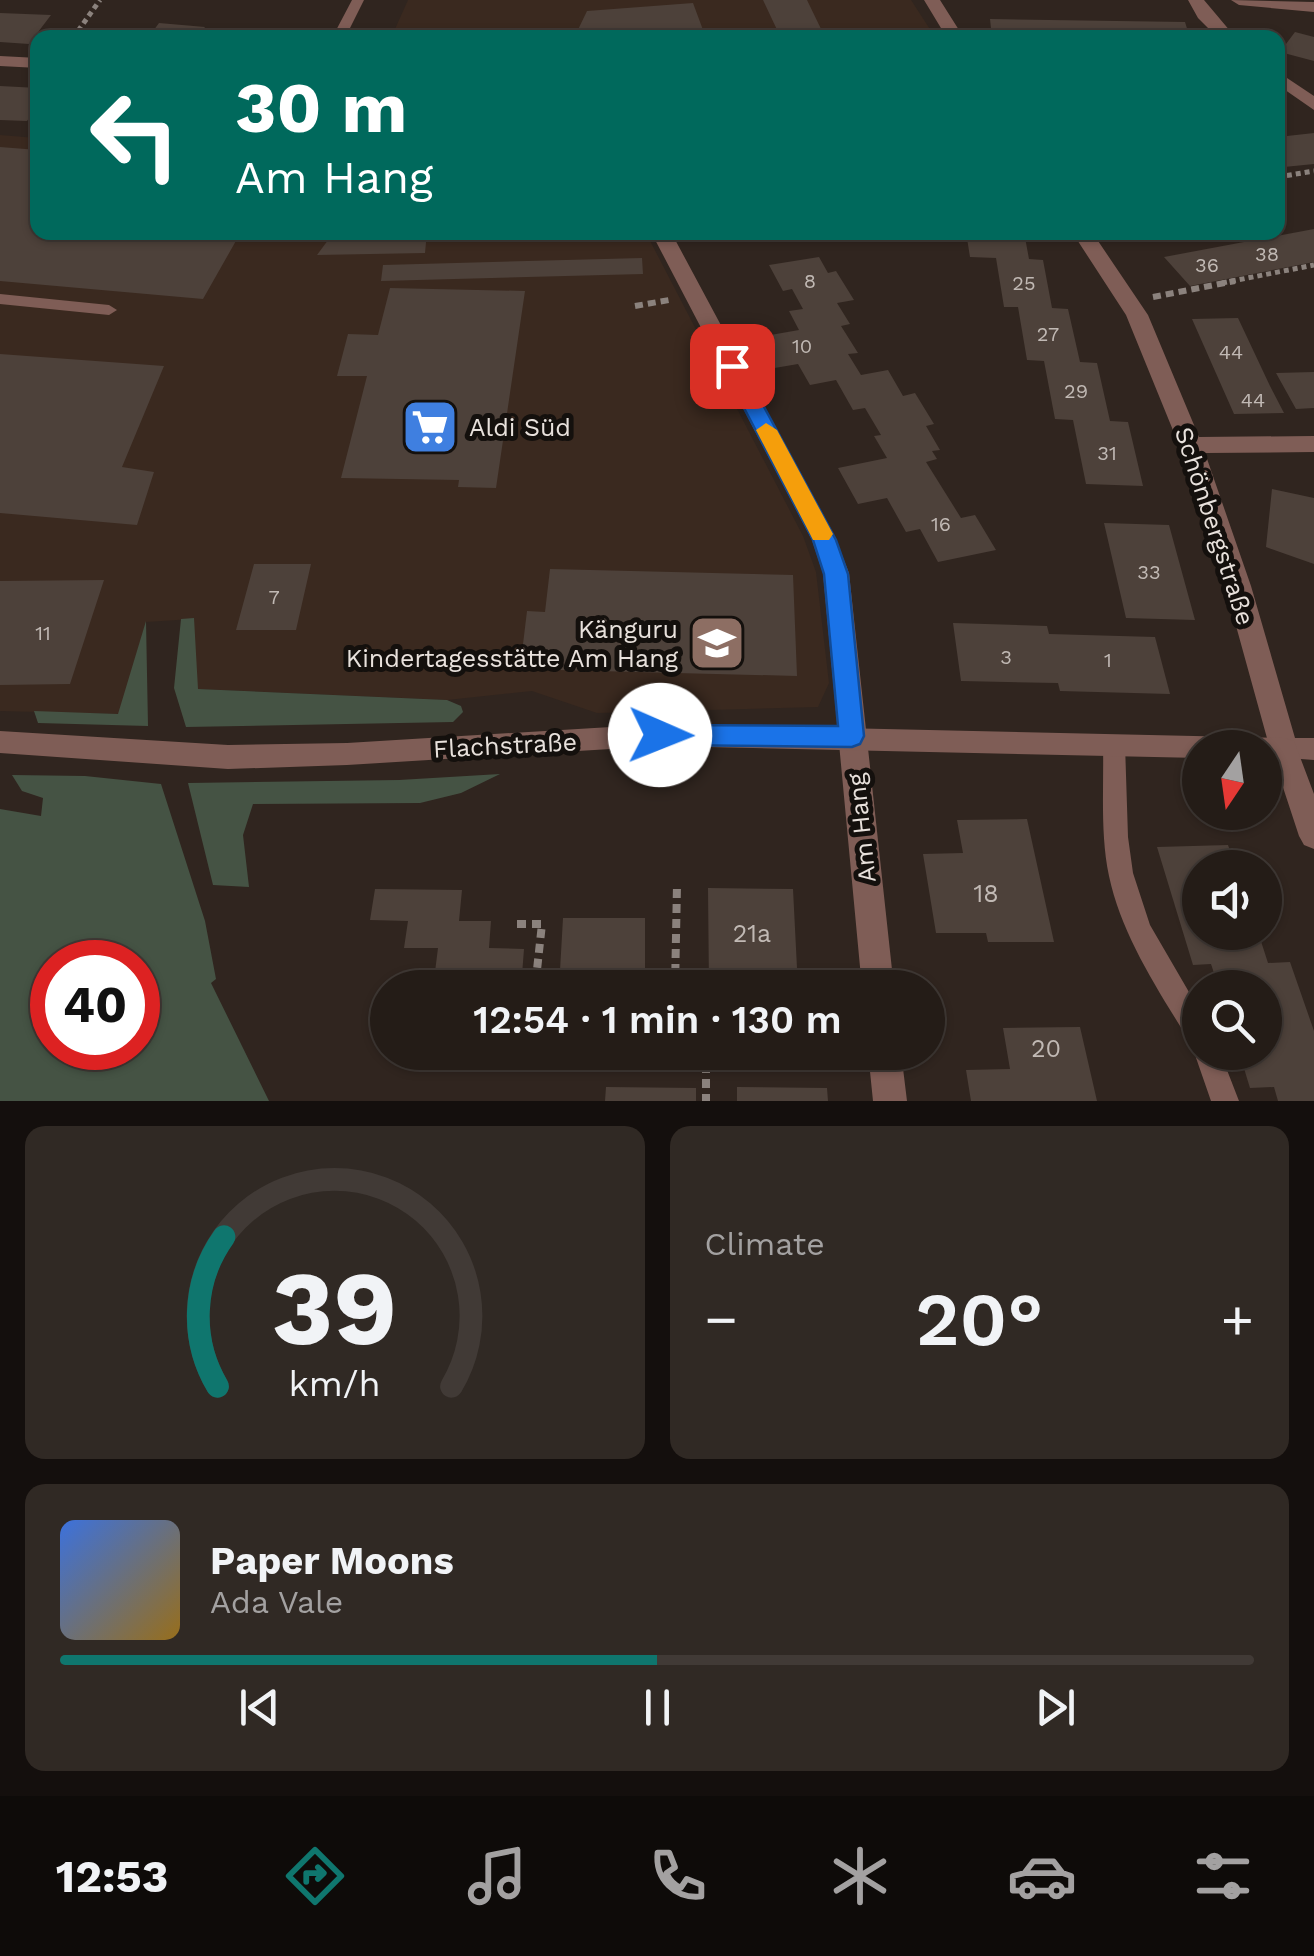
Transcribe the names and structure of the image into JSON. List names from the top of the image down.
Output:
{
  "streets": {
    "street": ["Schönbergstraße", "Flachstraße", "Am Hang"]
  },
  "crossings": [
    ["Flachstraße", "Am Hang"]
  ],
  "places": {
    "supermarket": ["Aldi Süd"],
    "school or university": ["Känguru Kindertagesstätte Am Hang"]
  },
  "house_numbers": [
    "38",
    "36",
    "8",
    "25",
    "27",
    "10",
    "44",
    "29",
    "44",
    "31",
    "16",
    "33",
    "7",
    "11",
    "3",
    "1",
    "18",
    "21a",
    "20"
  ],
  "north": "bottom",
  "page": {
    "turn": ["30 m", "Am Hang"],
    "limit": "40",
    "trip": "12:54 · 1 min · 130 m",
    "tile": "Climate",
    "heat": ["−", "20°", "+"],
    "song": ["Paper Moons", "Ada Vale"],
    "tabs": "12:53",
    "gauge": ["39", "km/h"]
  }
}
